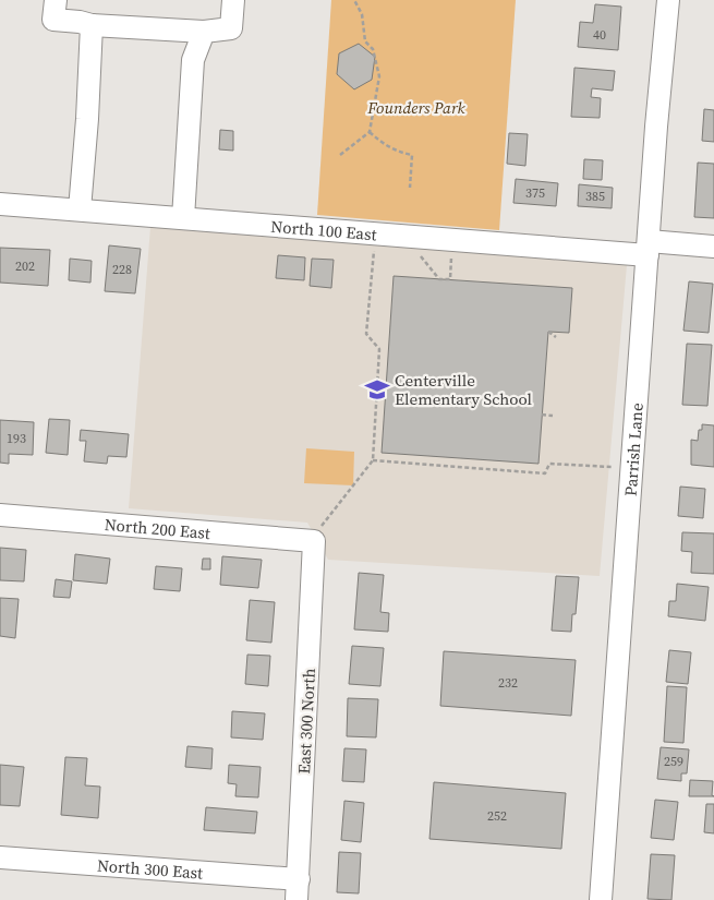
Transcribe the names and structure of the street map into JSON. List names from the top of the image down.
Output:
{
  "streets": {
    "street": [
      "North 100 East",
      "Parrish Lane",
      "North 200 East",
      "East 300 North",
      "North 300 East"
    ]
  },
  "crossings": [
    ["North 100 East", "Parrish Lane"],
    ["North 200 East", "East 300 North"],
    ["East 300 North", "North 300 East"]
  ],
  "parks": ["Founders Park"],
  "places": {
    "school or university": ["Centerville Elementary School"]
  },
  "house_numbers": [
    "40",
    "375",
    "385",
    "202",
    "228",
    "193",
    "232",
    "259",
    "252"
  ]
}
